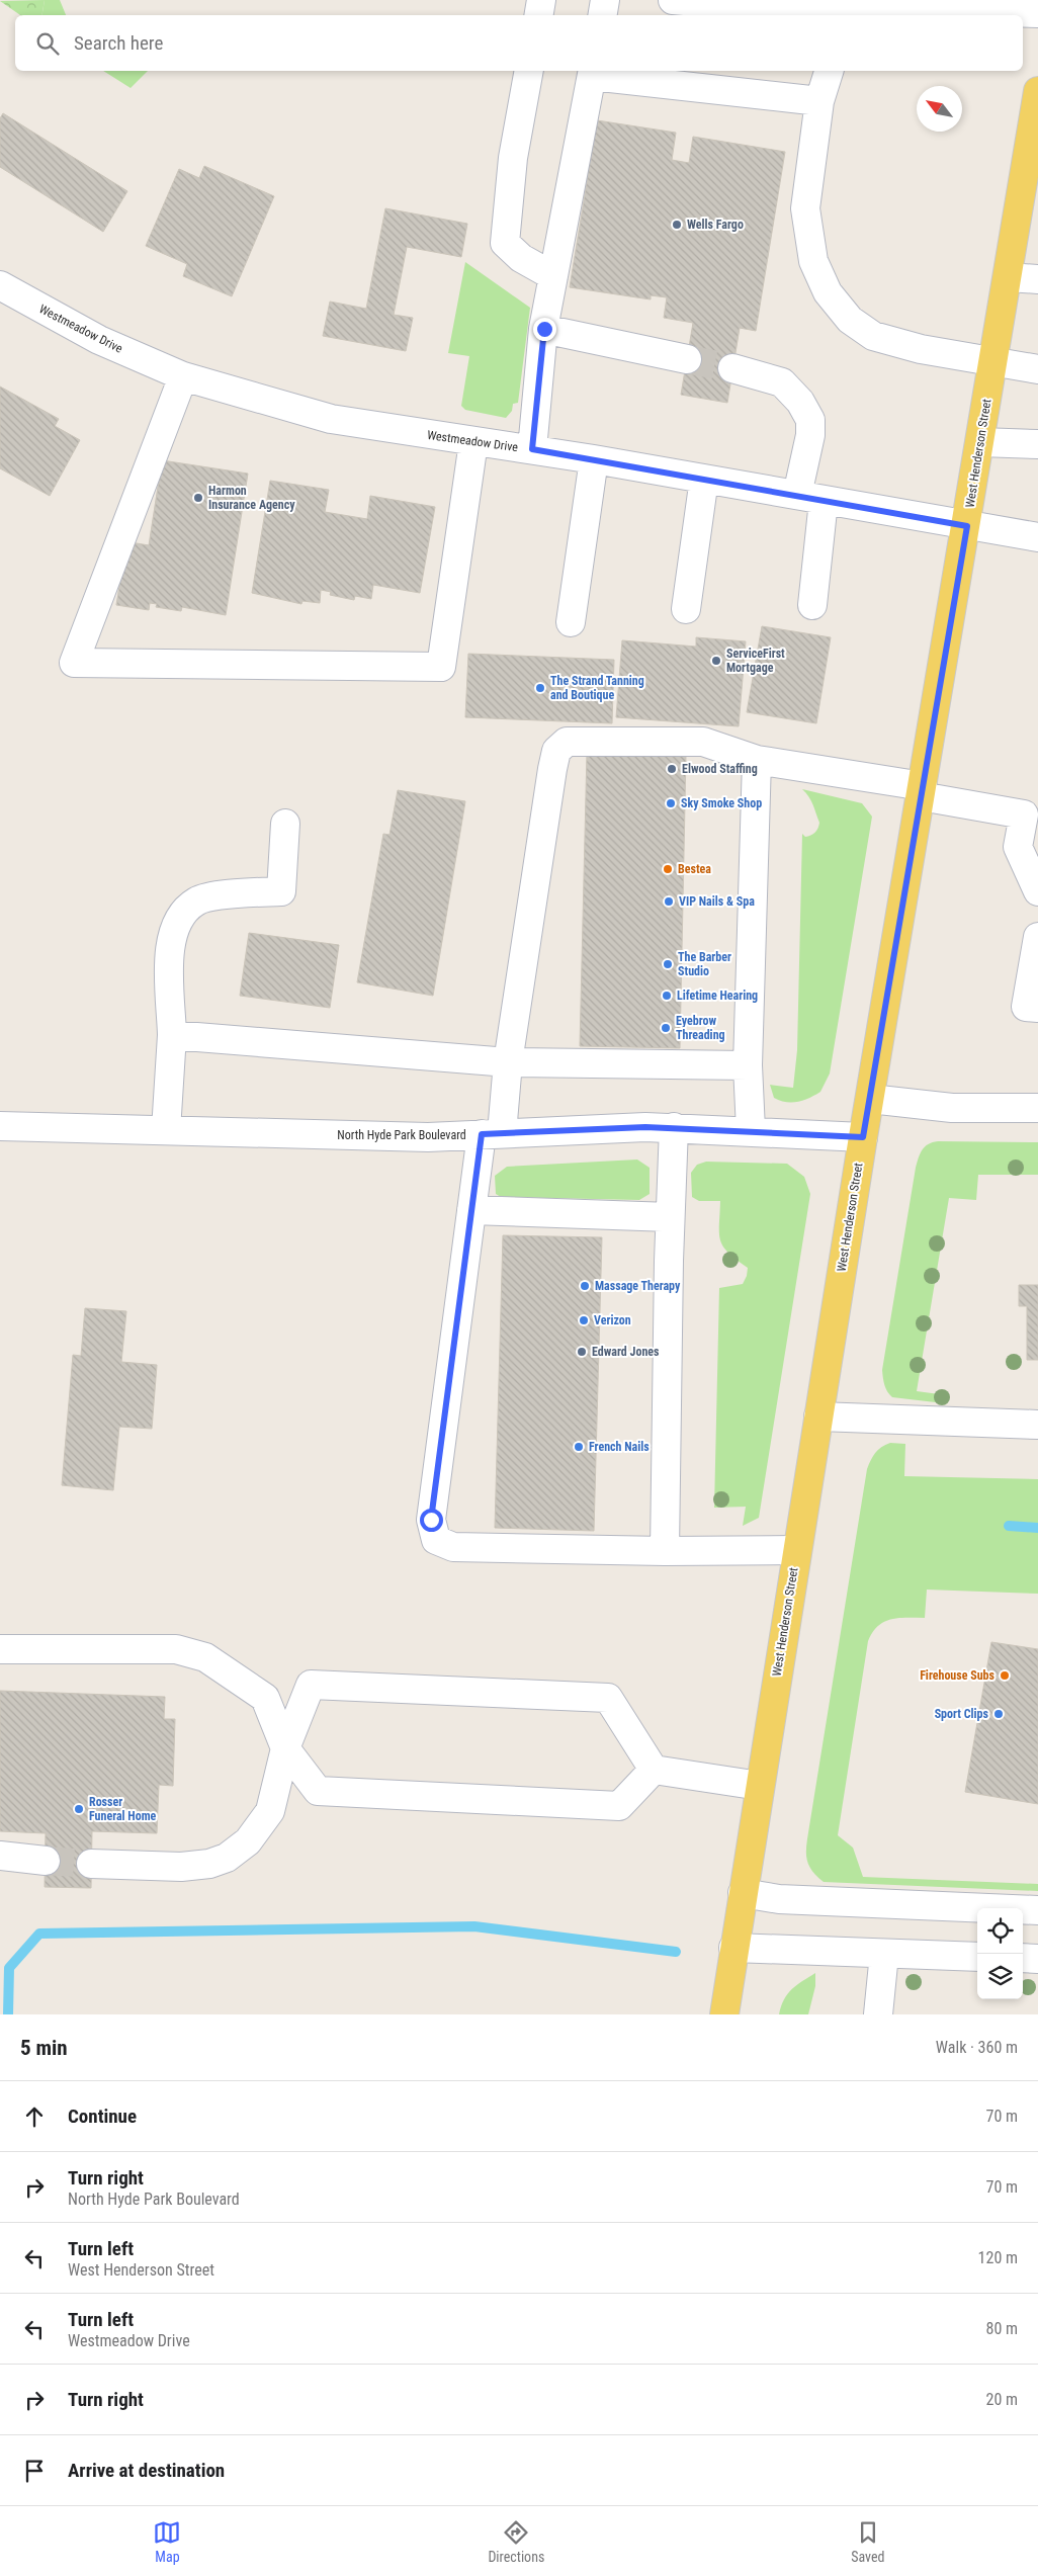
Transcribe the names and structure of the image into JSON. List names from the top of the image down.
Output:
{
  "streets": {
    "main road": ["West Henderson Street"],
    "street": ["Westmeadow Drive", "North Hyde Park Boulevard"]
  },
  "crossings": [
    ["Westmeadow Drive", "West Henderson Street"],
    ["West Henderson Street", "North Hyde Park Boulevard"]
  ],
  "places": [
    "Wells Fargo",
    "Harmon Insurance Agency",
    "ServiceFirst Mortgage",
    "The Strand Tanning and Boutique",
    "Elwood Staffing",
    "Sky Smoke Shop",
    "Bestea",
    "VIP Nails & Spa",
    "The Barber Studio",
    "Lifetime Hearing",
    "Eyebrow Threading",
    "Massage Therapy",
    "Verizon",
    "Edward Jones",
    "French Nails",
    "Firehouse Subs",
    "Sport Clips",
    "Rosser Funeral Home"
  ],
  "north": "top left",
  "page": {
    "search": "Search here",
    "heading": ["5 min", "Walk · 360 m"],
    "list": [
      ["Continue", "70 m"],
      ["Turn right", "North Hyde Park Boulevard", "70 m"],
      ["Turn left", "West Henderson Street", "120 m"],
      ["Turn left", "Westmeadow Drive", "80 m"],
      ["Turn right", "20 m"],
      "Arrive at destination"
    ],
    "nav": ["Map", "Directions", "Saved"]
  }
}
